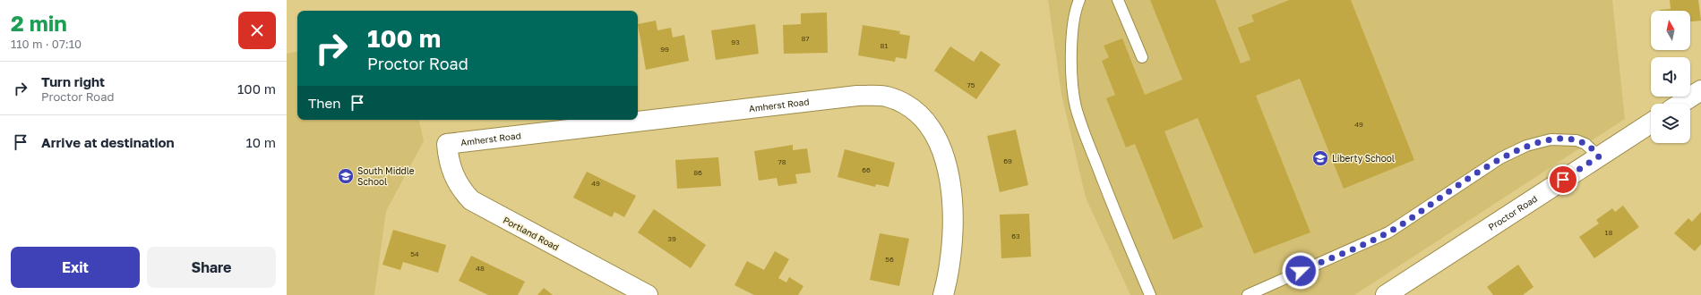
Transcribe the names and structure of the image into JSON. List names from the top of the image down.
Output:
{
  "streets": {
    "street": ["Amherst Road", "Proctor Road", "Portland Road"]
  },
  "crossings": [
    ["Amherst Road", "Portland Road"]
  ],
  "places": {
    "school or university": ["Liberty School", "South Middle School"]
  },
  "house_numbers": [
    "87",
    "93",
    "81",
    "99",
    "75",
    "49",
    "69",
    "78",
    "66",
    "86",
    "49",
    "18",
    "63",
    "39",
    "54",
    "56",
    "48"
  ],
  "north": "top",
  "page": {
    "heading": ["2 min", "110 m · 07:10"],
    "turn": ["100 m", "Proctor Road"],
    "list": [
      {
        "name": "Turn right",
        "note": "Proctor Road",
        "value": "100 m"
      },
      {
        "name": "Arrive at destination",
        "value": "10 m"
      }
    ],
    "then": "Then",
    "buttons": ["Exit", "Share"]
  }
}
